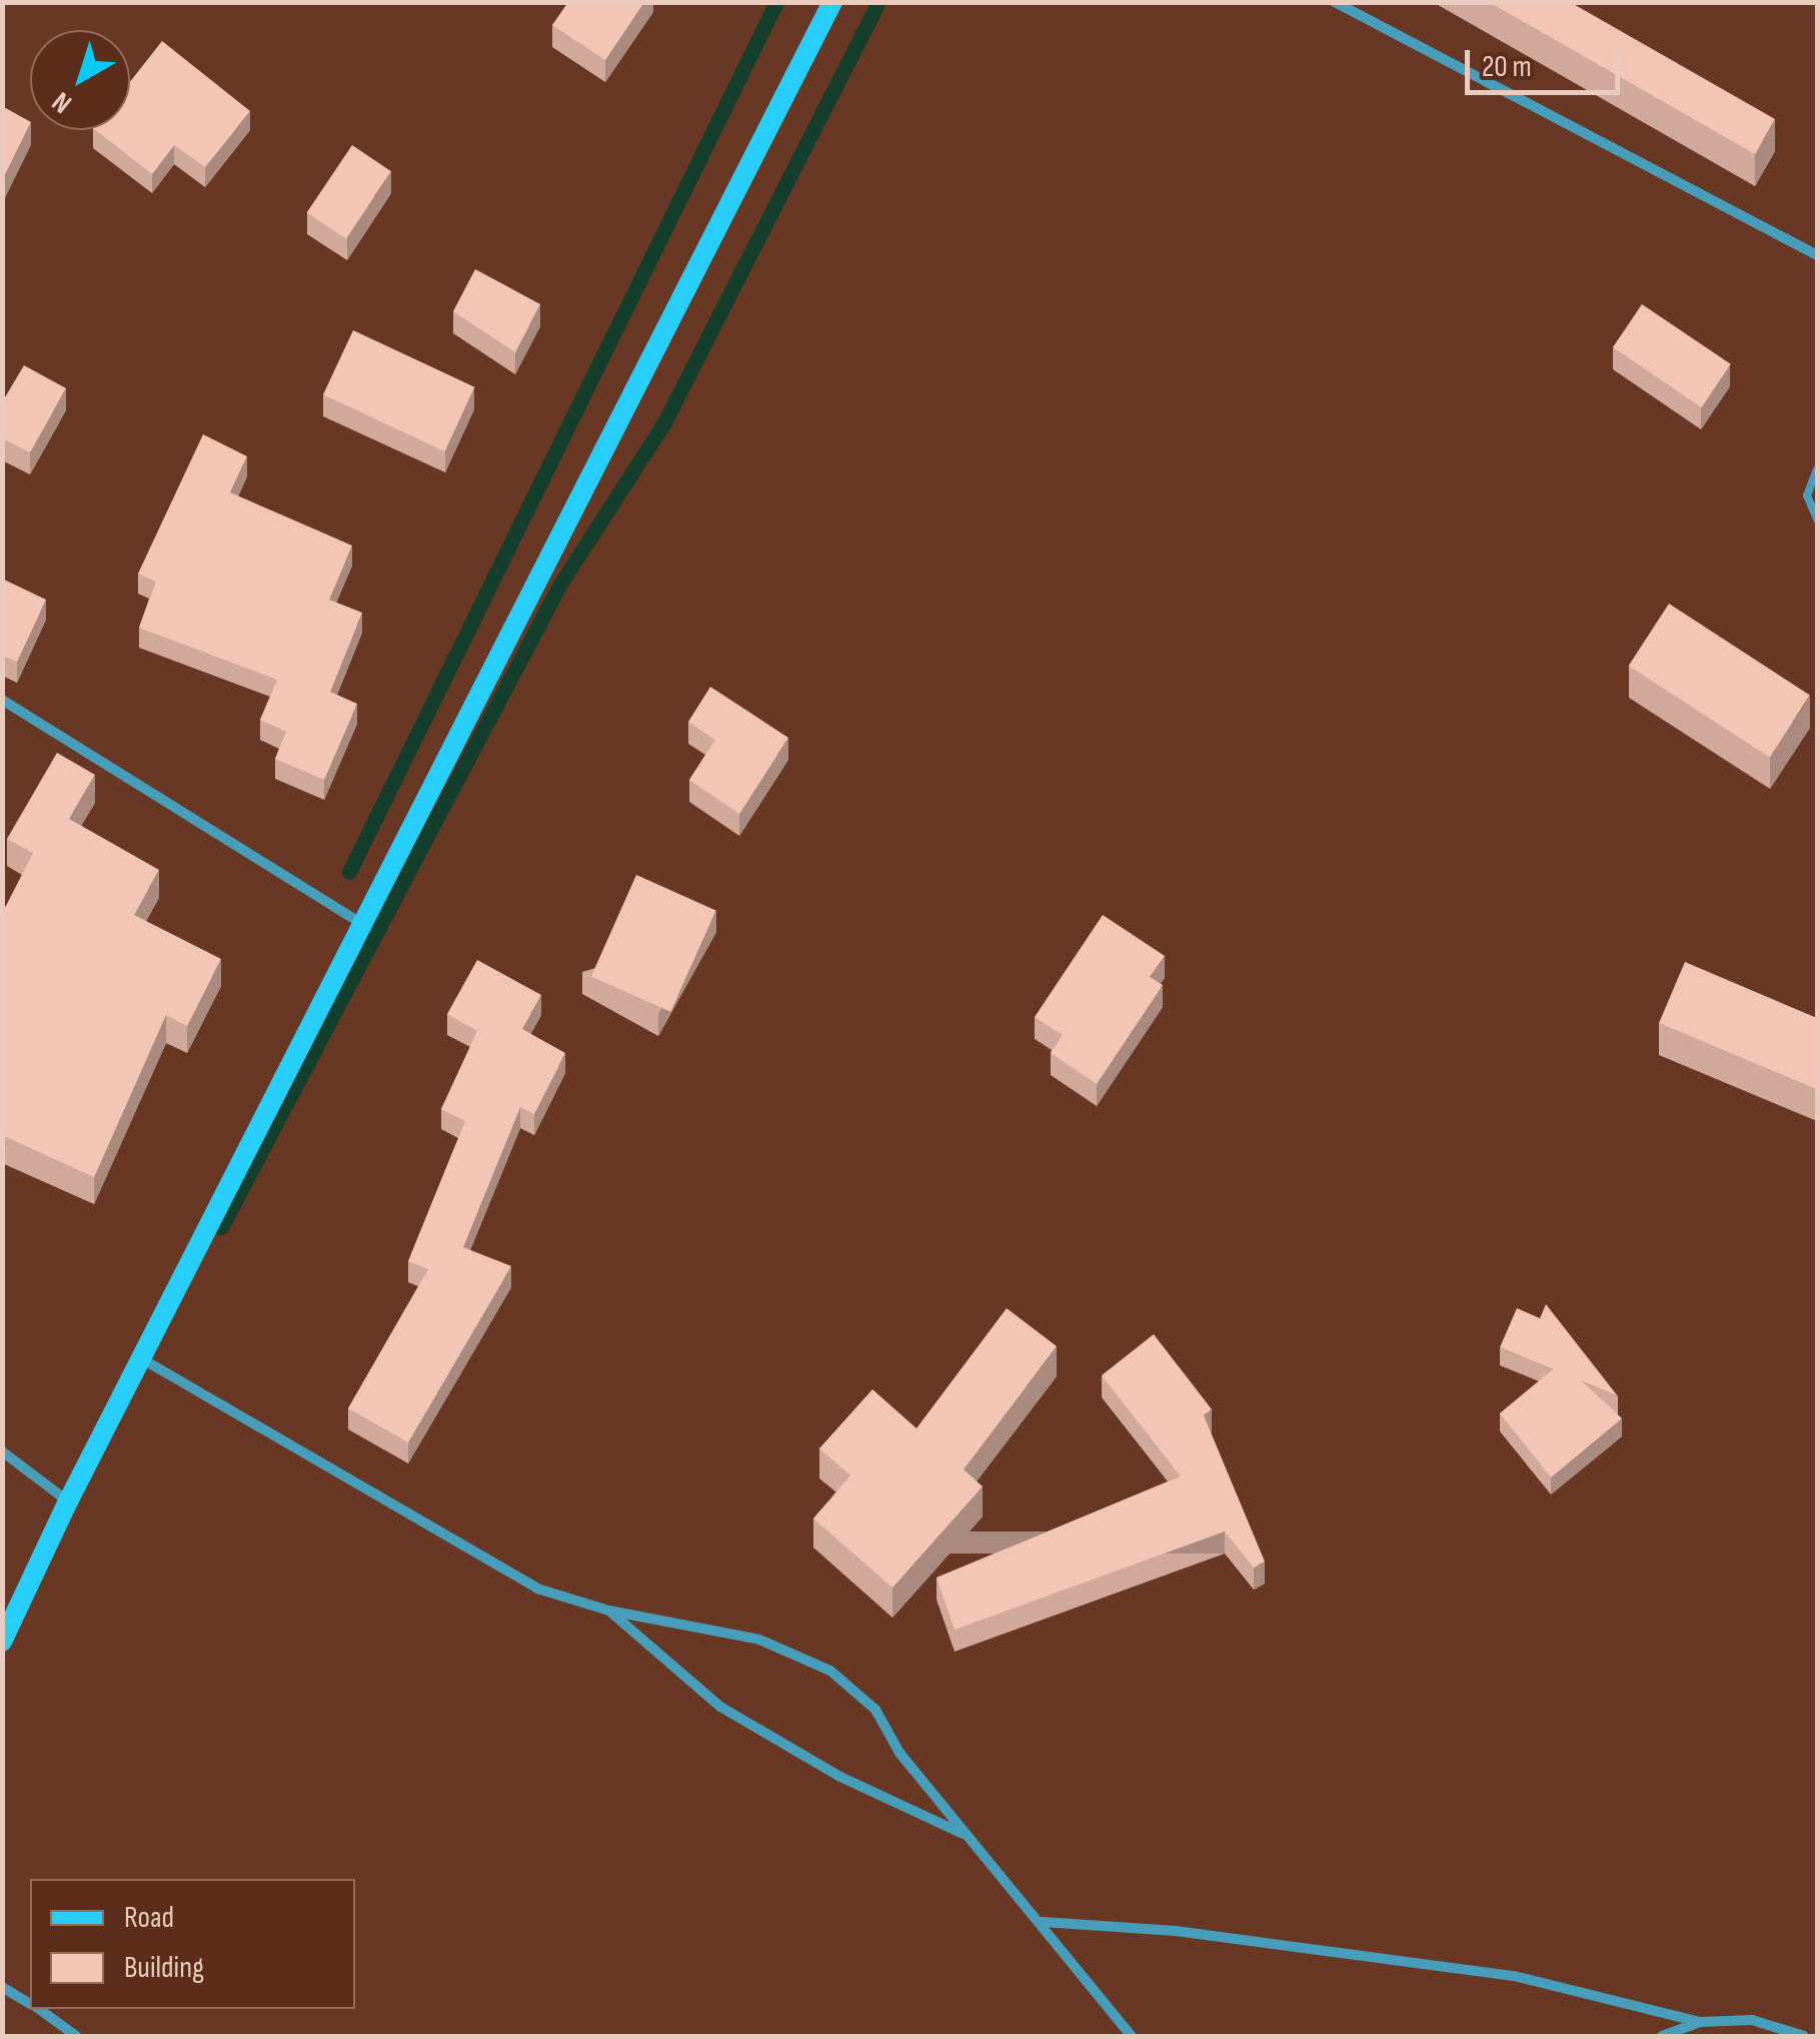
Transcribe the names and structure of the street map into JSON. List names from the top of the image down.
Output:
{
  "legend": ["Road", "Building"],
  "scale_bar": "20 m",
  "north": "bottom left"
}
